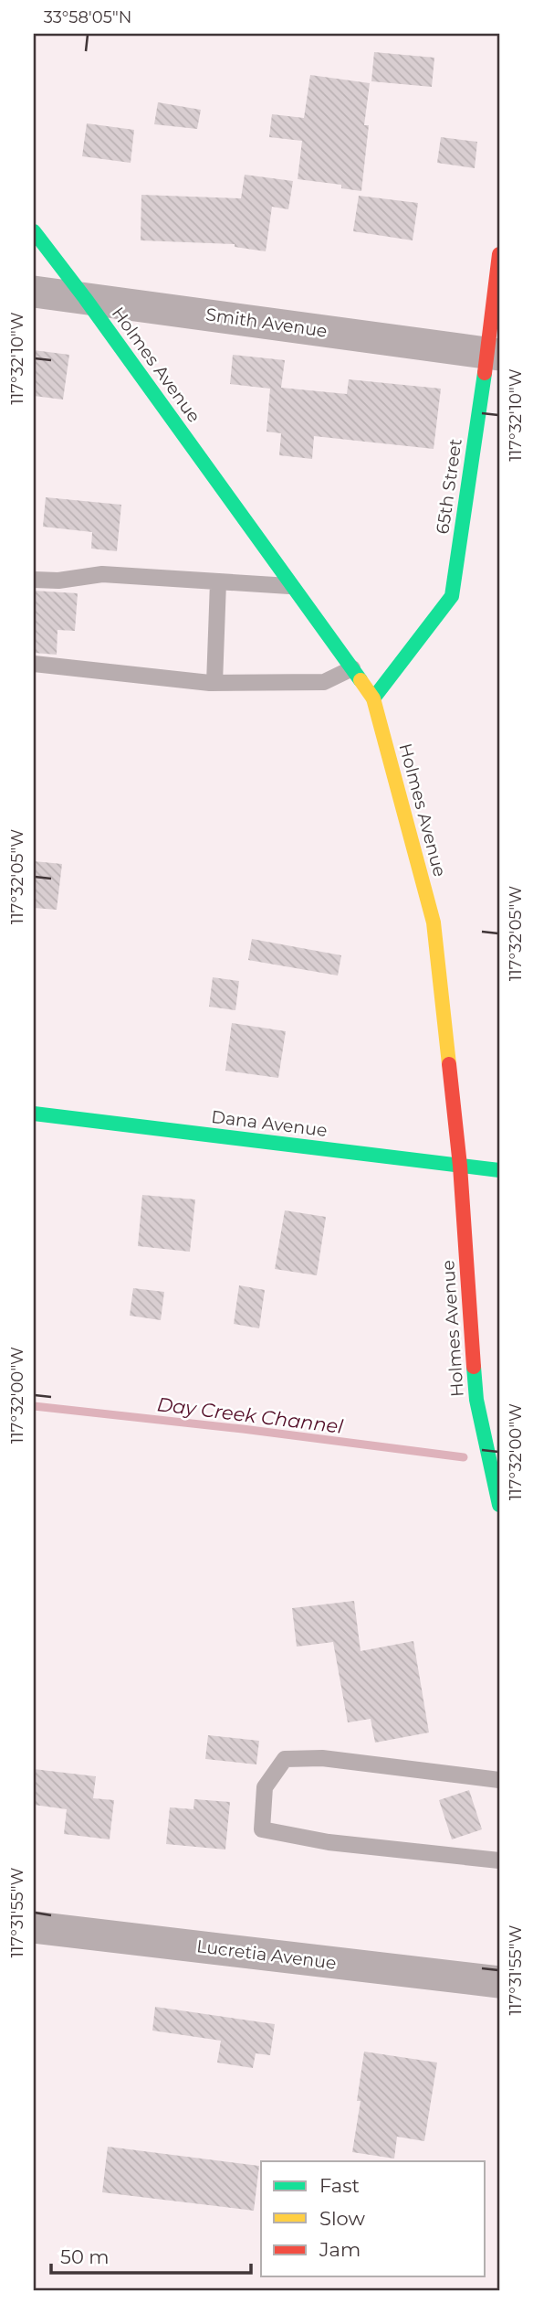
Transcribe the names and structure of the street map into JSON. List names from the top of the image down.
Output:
{
  "streets": {
    "street": [
      "Smith Avenue",
      "Holmes Avenue",
      "65th Street",
      "Dana Avenue",
      "Lucretia Avenue"
    ]
  },
  "crossings": [
    ["Smith Avenue", "Holmes Avenue"],
    ["Smith Avenue", "65th Street"],
    ["Holmes Avenue", "65th Street"],
    ["Holmes Avenue", "Dana Avenue"]
  ],
  "water": ["Day Creek Channel"],
  "legend": ["Fast", "Slow", "Jam"],
  "scale_bar": "50 m",
  "coordinates": [
    "33°58'05\"N",
    "117°32'10\"W",
    "117°32'05\"W",
    "117°32'00\"W",
    "117°31'55\"W"
  ]
}
